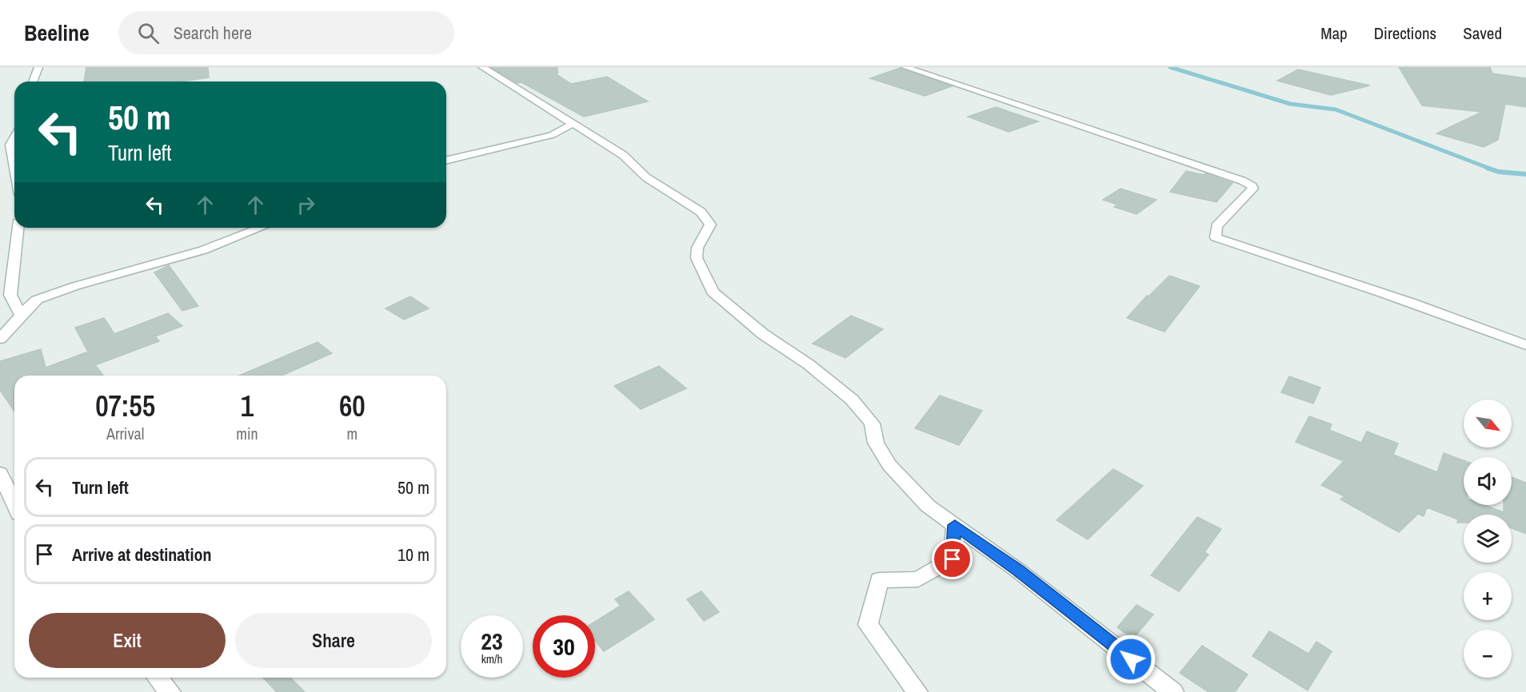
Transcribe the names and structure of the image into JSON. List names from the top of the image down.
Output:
{
  "north": "bottom right",
  "page": {
    "header": "Beeline",
    "search": "Search here",
    "nav": ["Map", "Directions", "Saved"],
    "turn": ["50 m", "Turn left"],
    "eta": [
      "07:55",
      "Arrival",
      "1",
      "min",
      "60",
      "m"
    ],
    "map_buttons": ["+", "−"],
    "list": [
      {
        "name": "Turn left",
        "value": "50 m"
      },
      {
        "name": "Arrive at destination",
        "value": "10 m"
      }
    ],
    "buttons": ["Exit", "Share"],
    "speed": "23 km/h",
    "limit": "30"
  }
}
